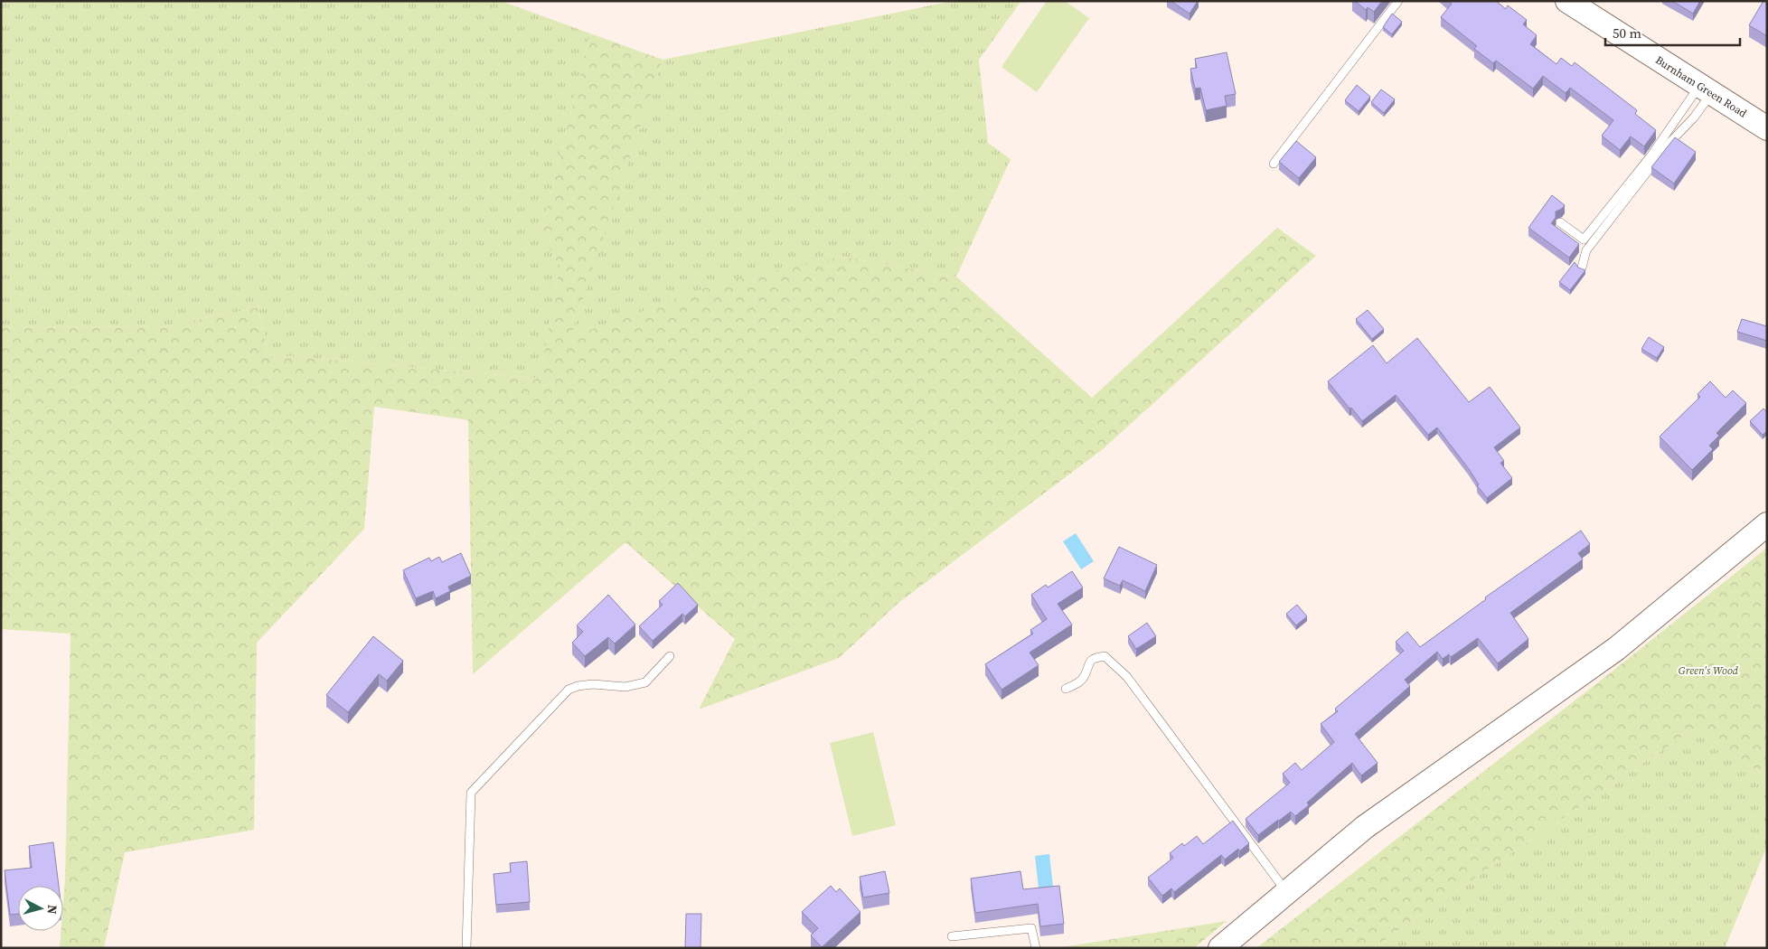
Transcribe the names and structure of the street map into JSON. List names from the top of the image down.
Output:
{
  "streets": {
    "street": ["Burnham Green Road"]
  },
  "parks": ["Green's Wood"],
  "scale_bar": "50 m",
  "north": "right"
}
